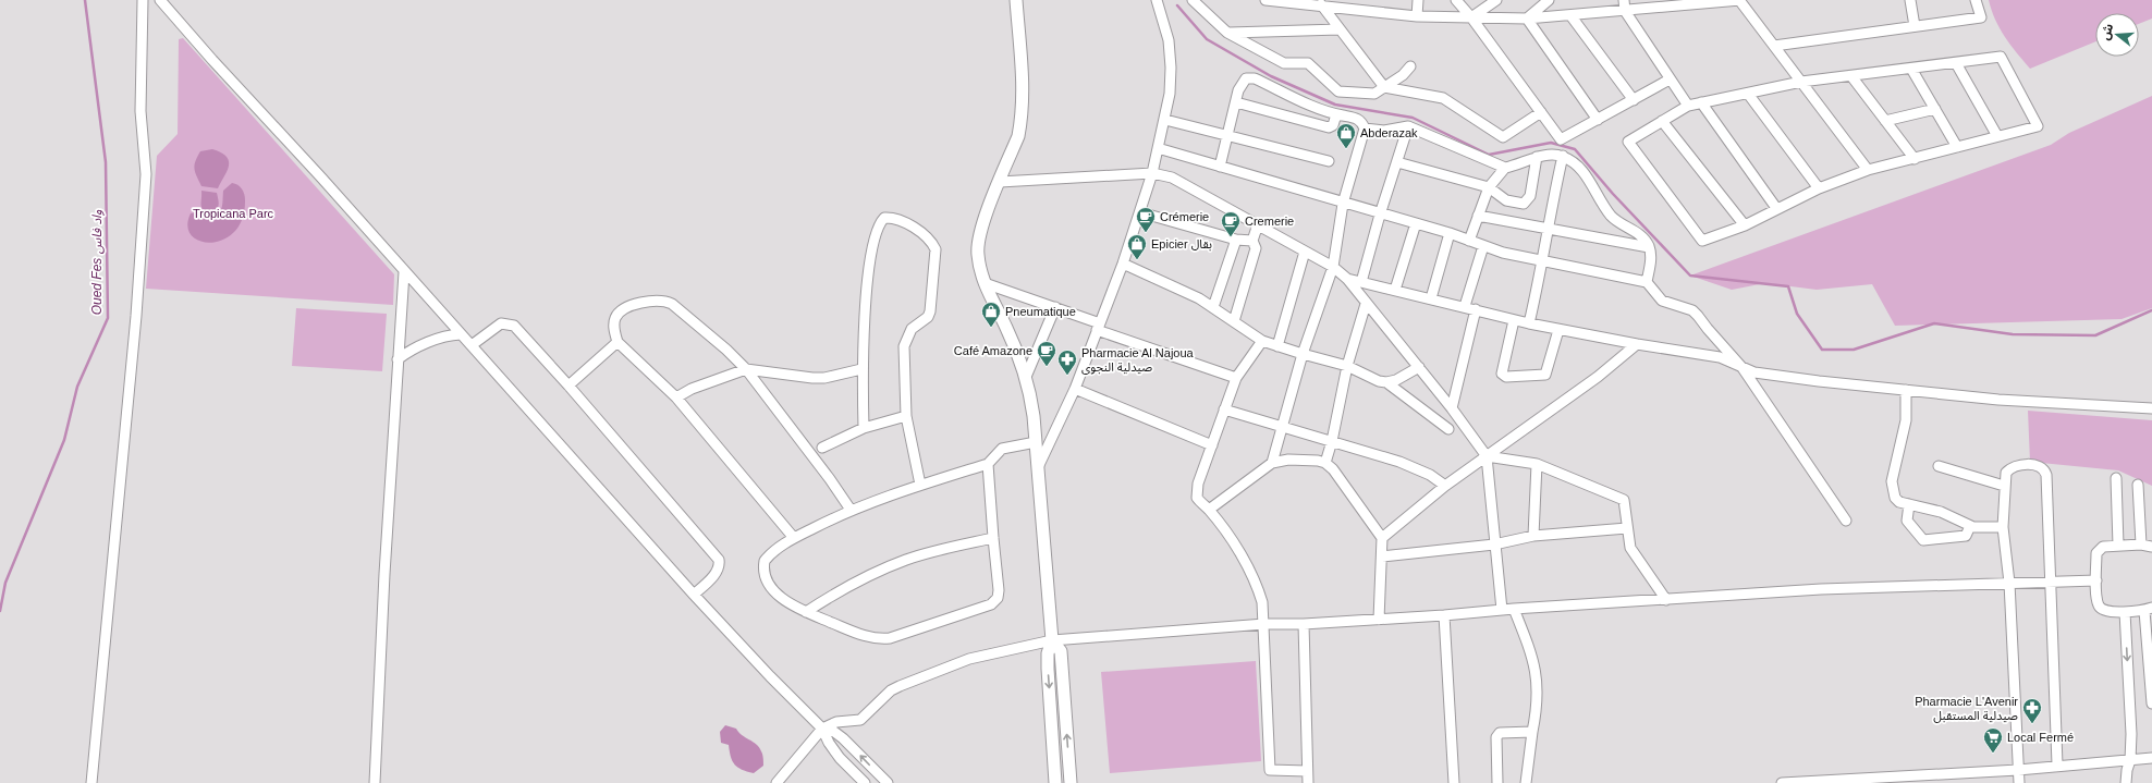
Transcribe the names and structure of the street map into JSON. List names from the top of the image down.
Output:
{
  "water": ["Oued Fes واد فاس"],
  "parks": ["Tropicana Parc"],
  "places": {
    "shop": ["Abderazak", "Epicier بقال", "Pneumatique"],
    "cafe": ["Crémerie", "Cremerie", "Café Amazone"],
    "pharmacy": ["Pharmacie Al Najoua صيدلية النجوى", "Pharmacie L'Avenir صيدلية المستقبل"],
    "supermarket": ["Local Fermé"]
  },
  "north": "left"
}
